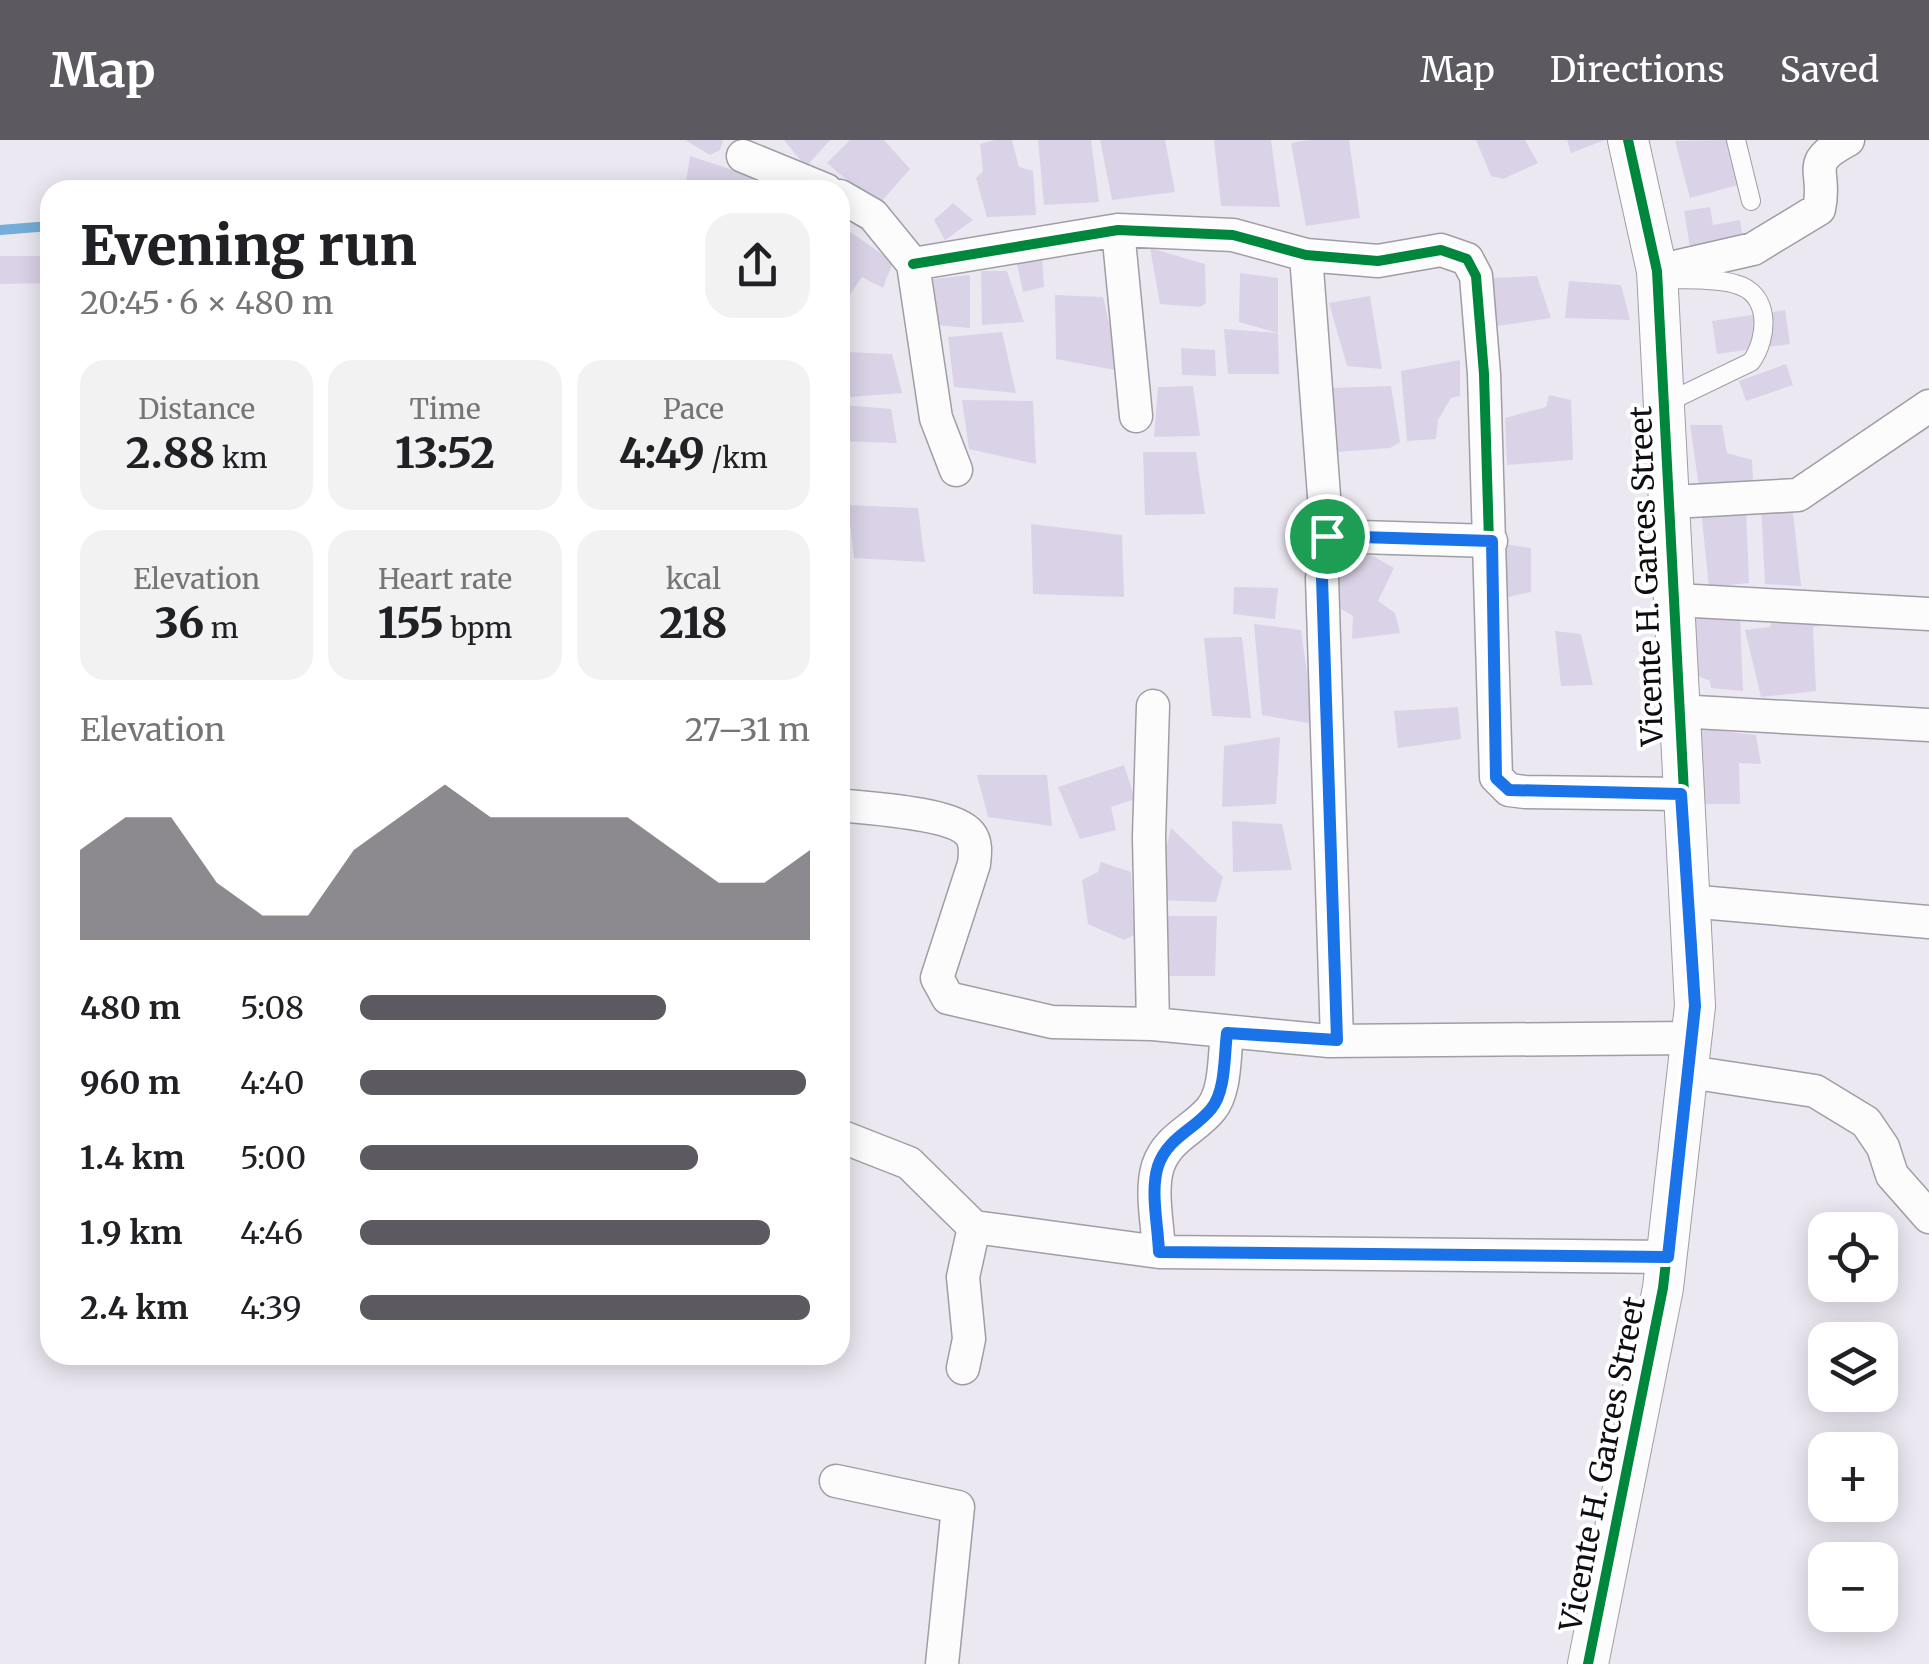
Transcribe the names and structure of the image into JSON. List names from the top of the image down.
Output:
{
  "streets": {
    "street": ["Vicente H. Garces Street"]
  },
  "page": {
    "header": "Map",
    "nav": ["Map", "Directions", "Saved"],
    "heading": ["Evening run", "20:45 · 6 × 480 m"],
    "stats": [
      ["Distance", "2.88 km"],
      ["Time", "13:52"],
      ["Pace", "4:49 /km"],
      ["Elevation", "36 m"],
      ["Heart rate", "155 bpm"],
      ["kcal", "218"]
    ],
    "chart": ["Elevation", "27–31 m"],
    "list": [
      {
        "name": "480 m",
        "note": "5:08"
      },
      {
        "name": "960 m",
        "note": "4:40"
      },
      {
        "name": "1.4 km",
        "note": "5:00"
      },
      {
        "name": "1.9 km",
        "note": "4:46"
      },
      {
        "name": "2.4 km",
        "note": "4:39"
      }
    ],
    "map_buttons": ["+", "−"]
  }
}
